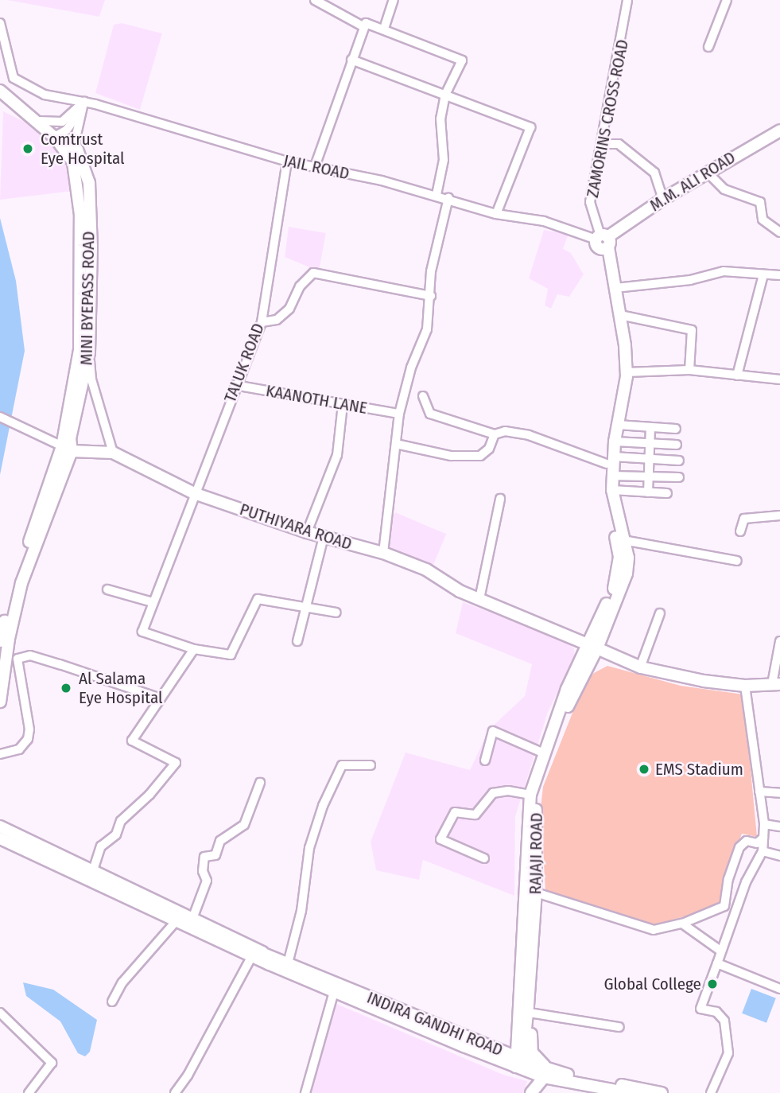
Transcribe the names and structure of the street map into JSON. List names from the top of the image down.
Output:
{
  "streets": {
    "main road": [
      "M.M. ALI ROAD",
      "MINI BYEPASS ROAD",
      "PUTHIYARA ROAD",
      "RAJAJI ROAD",
      "INDIRA GANDHI ROAD"
    ],
    "street": [
      "ZAMORINS CROSS ROAD",
      "JAIL ROAD",
      "TALUK ROAD",
      "KAANOTH LANE"
    ]
  },
  "crossings": [
    ["ZAMORINS CROSS ROAD", "JAIL ROAD"],
    ["ZAMORINS CROSS ROAD", "M.M. ALI ROAD"],
    ["JAIL ROAD", "M.M. ALI ROAD"],
    ["JAIL ROAD", "TALUK ROAD"],
    ["MINI BYEPASS ROAD", "PUTHIYARA ROAD"],
    ["TALUK ROAD", "KAANOTH LANE"],
    ["TALUK ROAD", "PUTHIYARA ROAD"],
    ["PUTHIYARA ROAD", "RAJAJI ROAD"],
    ["RAJAJI ROAD", "INDIRA GANDHI ROAD"]
  ],
  "places": [
    "Comtrust Eye Hospital",
    "Al Salama Eye Hospital",
    "EMS Stadium",
    "Global College"
  ]
}
